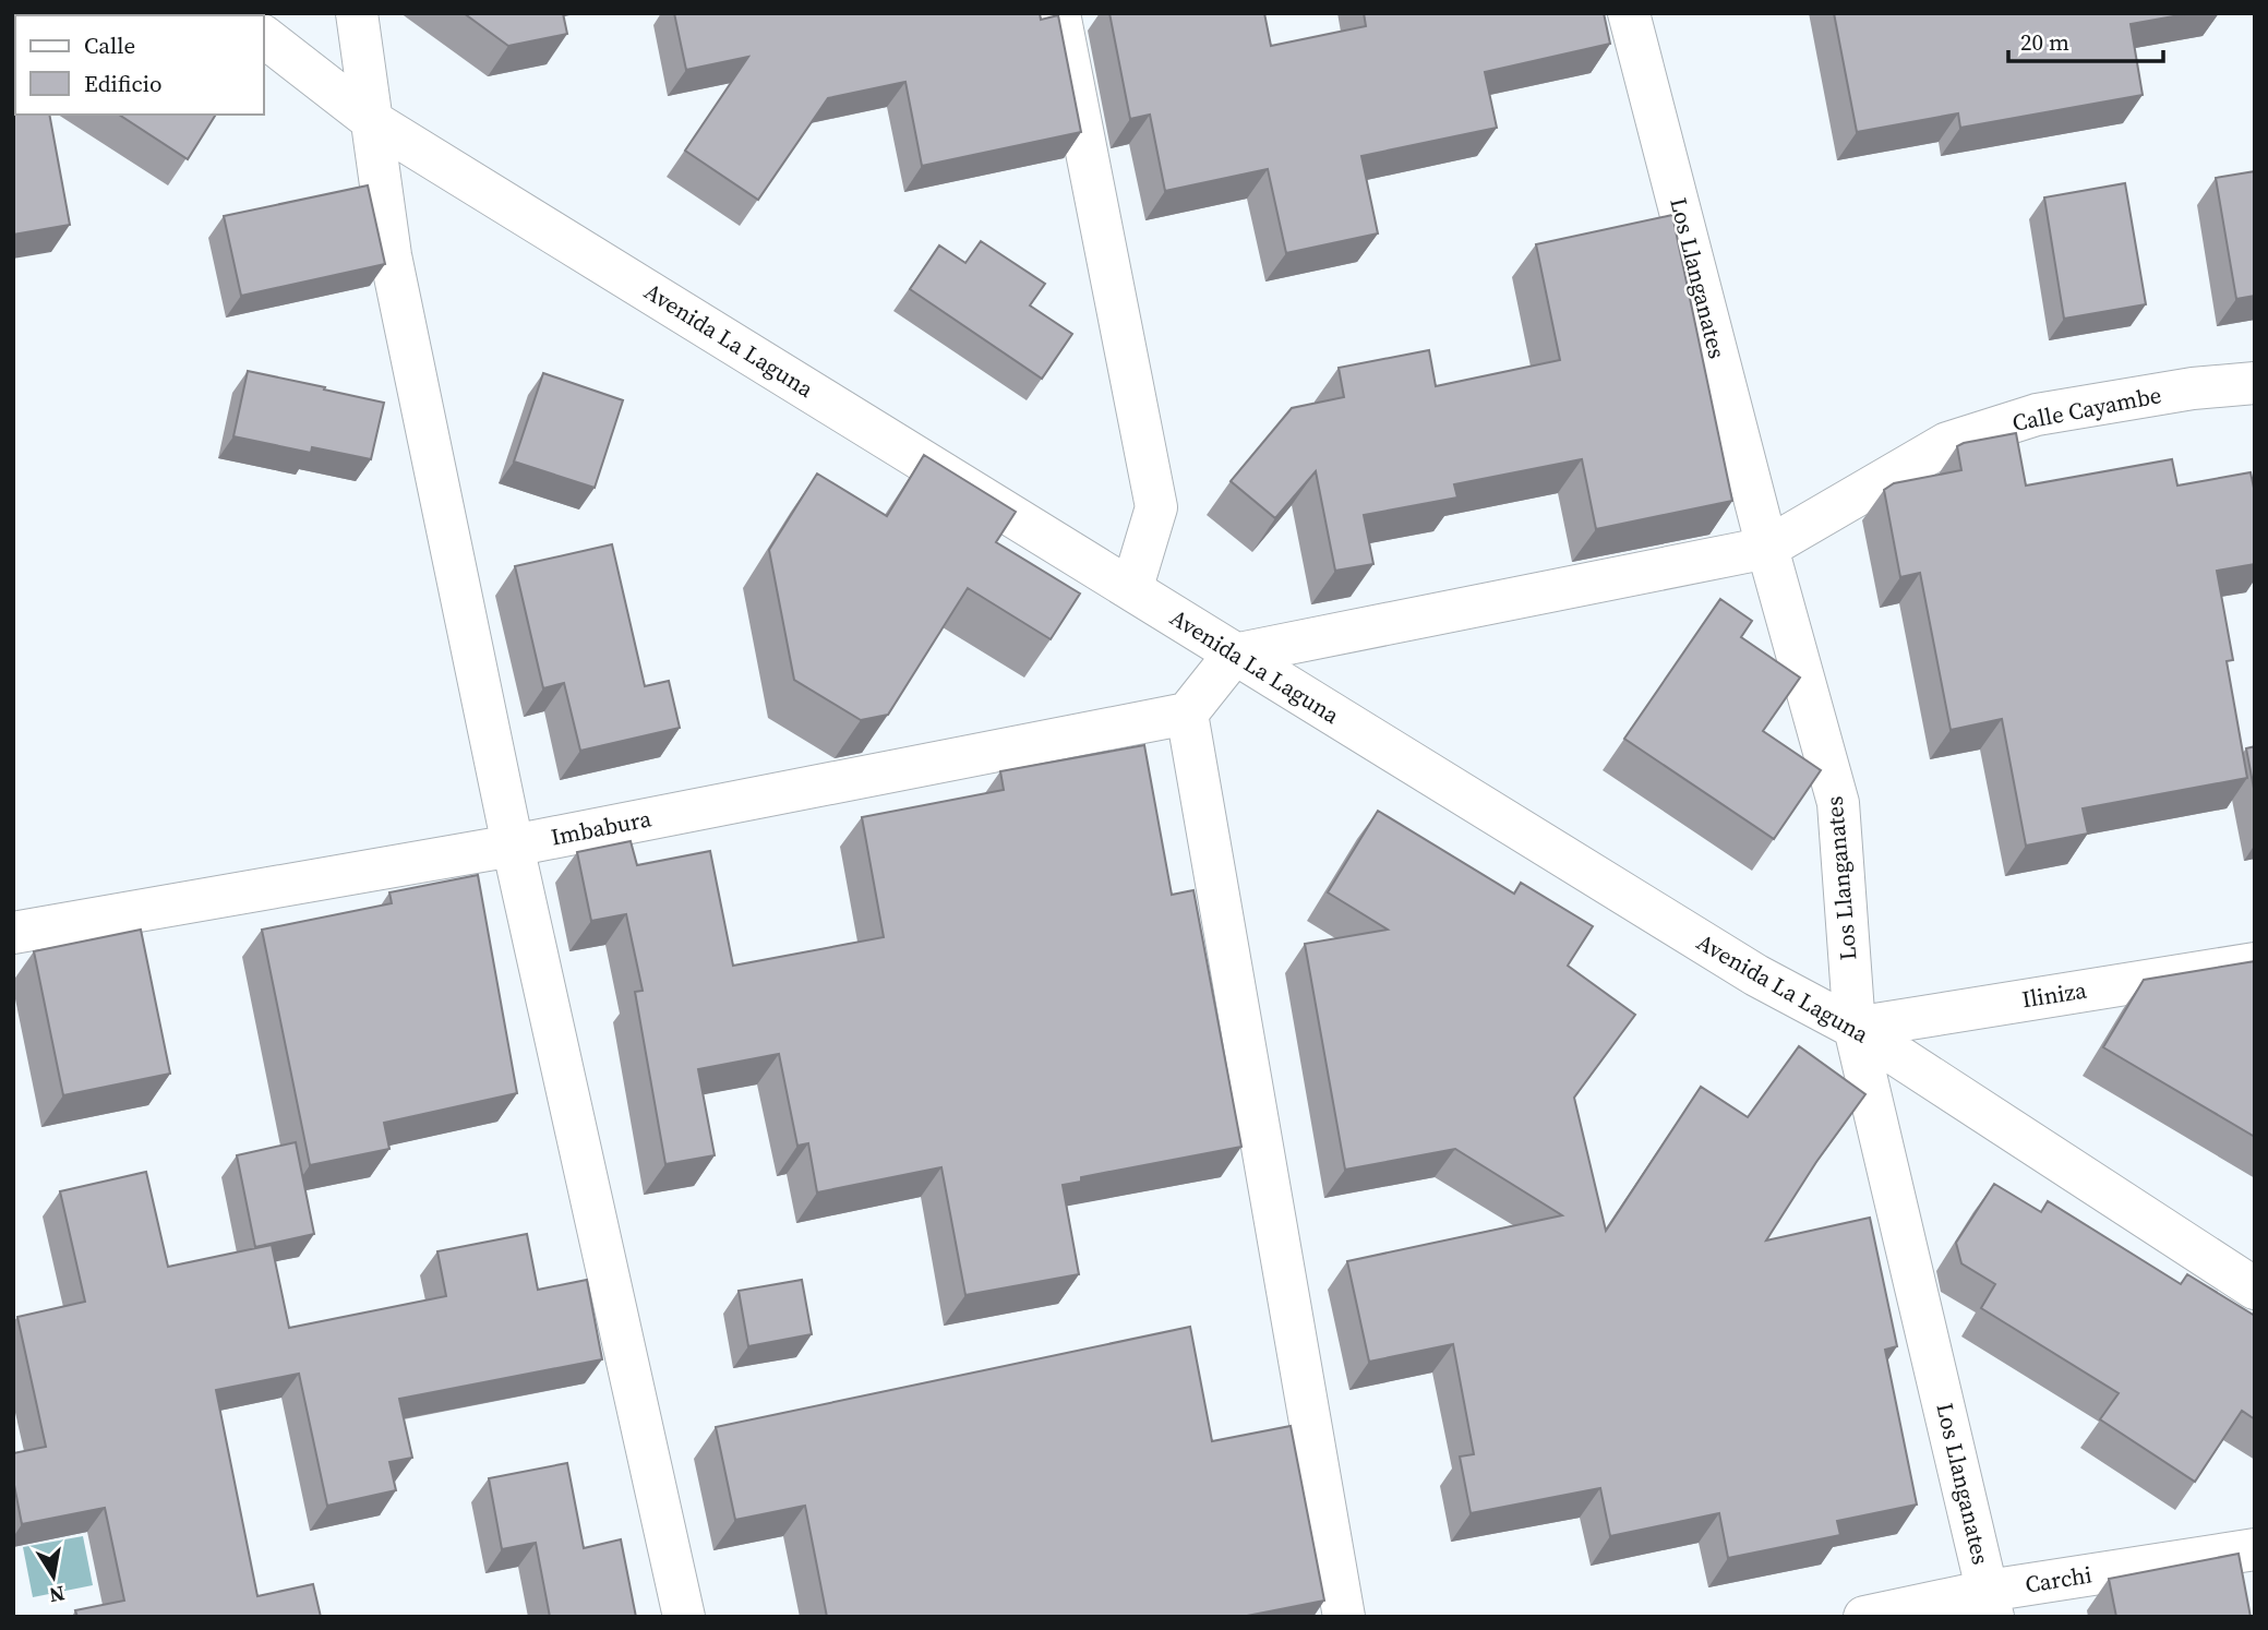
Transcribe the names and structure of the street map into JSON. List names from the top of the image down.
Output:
{
  "streets": {
    "street": [
      "Los Llanganates",
      "Avenida La Laguna",
      "Calle Cayambe",
      "Imbabura",
      "Iliniza",
      "Carchi"
    ]
  },
  "crossings": [
    ["Los Llanganates", "Avenida La Laguna"],
    ["Los Llanganates", "Calle Cayambe"],
    ["Los Llanganates", "Iliniza"],
    ["Los Llanganates", "Carchi"],
    ["Avenida La Laguna", "Calle Cayambe"],
    ["Avenida La Laguna", "Iliniza"]
  ],
  "legend": ["Calle", "Edificio"],
  "scale_bar": "20 m",
  "north": "bottom"
}
